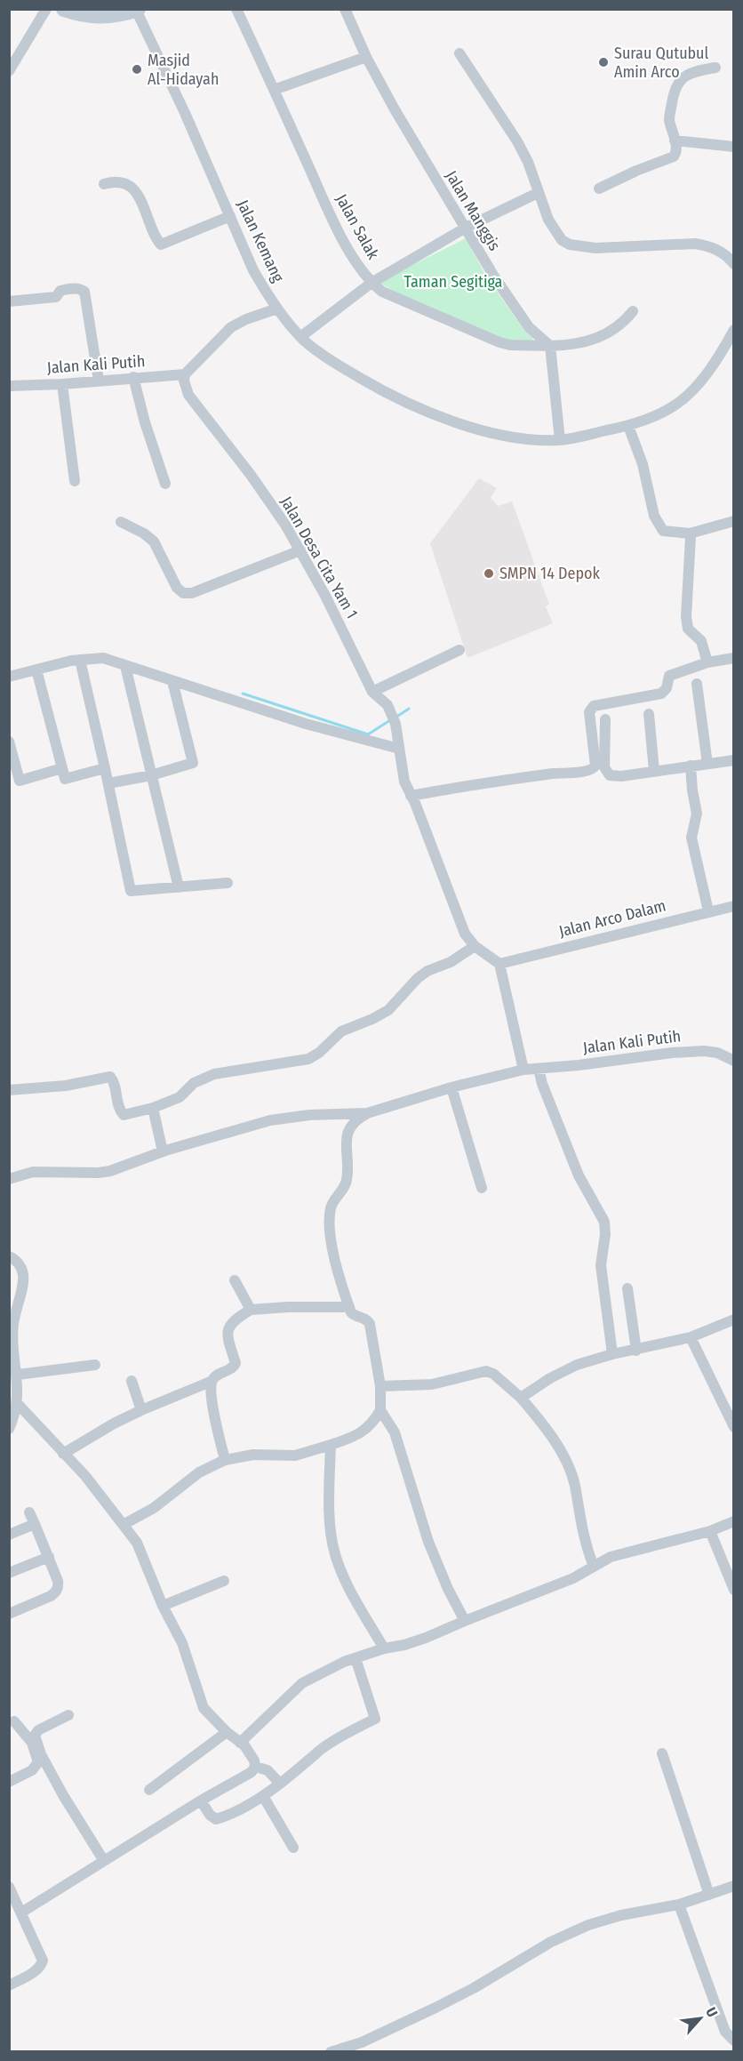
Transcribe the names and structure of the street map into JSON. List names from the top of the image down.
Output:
{
  "streets": {
    "street": [
      "Jalan Manggis",
      "Jalan Salak",
      "Jalan Kemang",
      "Jalan Kali Putih",
      "Jalan Desa Cita Yam 1",
      "Jalan Arco Dalam"
    ]
  },
  "crossings": [
    ["Jalan Manggis", "Jalan Salak"],
    ["Jalan Kali Putih", "Jalan Desa Cita Yam 1"]
  ],
  "parks": ["Taman Segitiga"],
  "places": ["Surau Qutubul Amin Arco", "Masjid Al-Hidayah", "SMPN 14 Depok"],
  "north": "top right"
}
